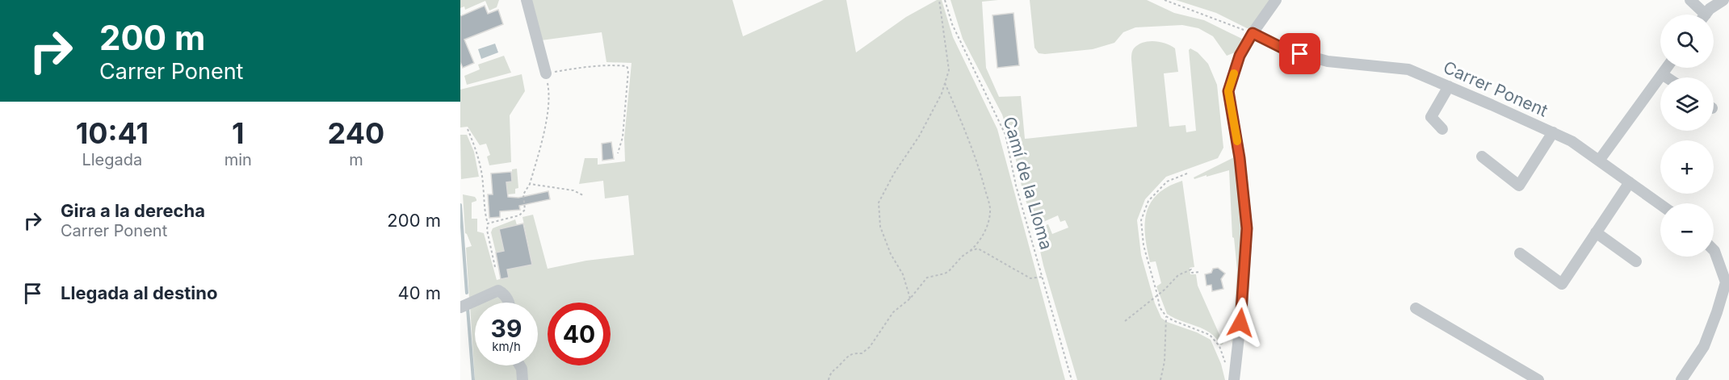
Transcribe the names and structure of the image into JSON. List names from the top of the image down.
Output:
{
  "streets": {
    "street": ["Carrer Ponent"],
    "path": ["Camí de la Lloma"]
  },
  "page": {
    "turn": ["200 m", "Carrer Ponent"],
    "map_buttons": ["+", "−"],
    "eta": [
      "10:41",
      "Llegada",
      "1",
      "min",
      "240",
      "m"
    ],
    "list": [
      {
        "name": "Gira a la derecha",
        "note": "Carrer Ponent",
        "value": "200 m"
      },
      {
        "name": "Llegada al destino",
        "value": "40 m"
      }
    ],
    "speed": "39 km/h",
    "limit": "40"
  }
}
